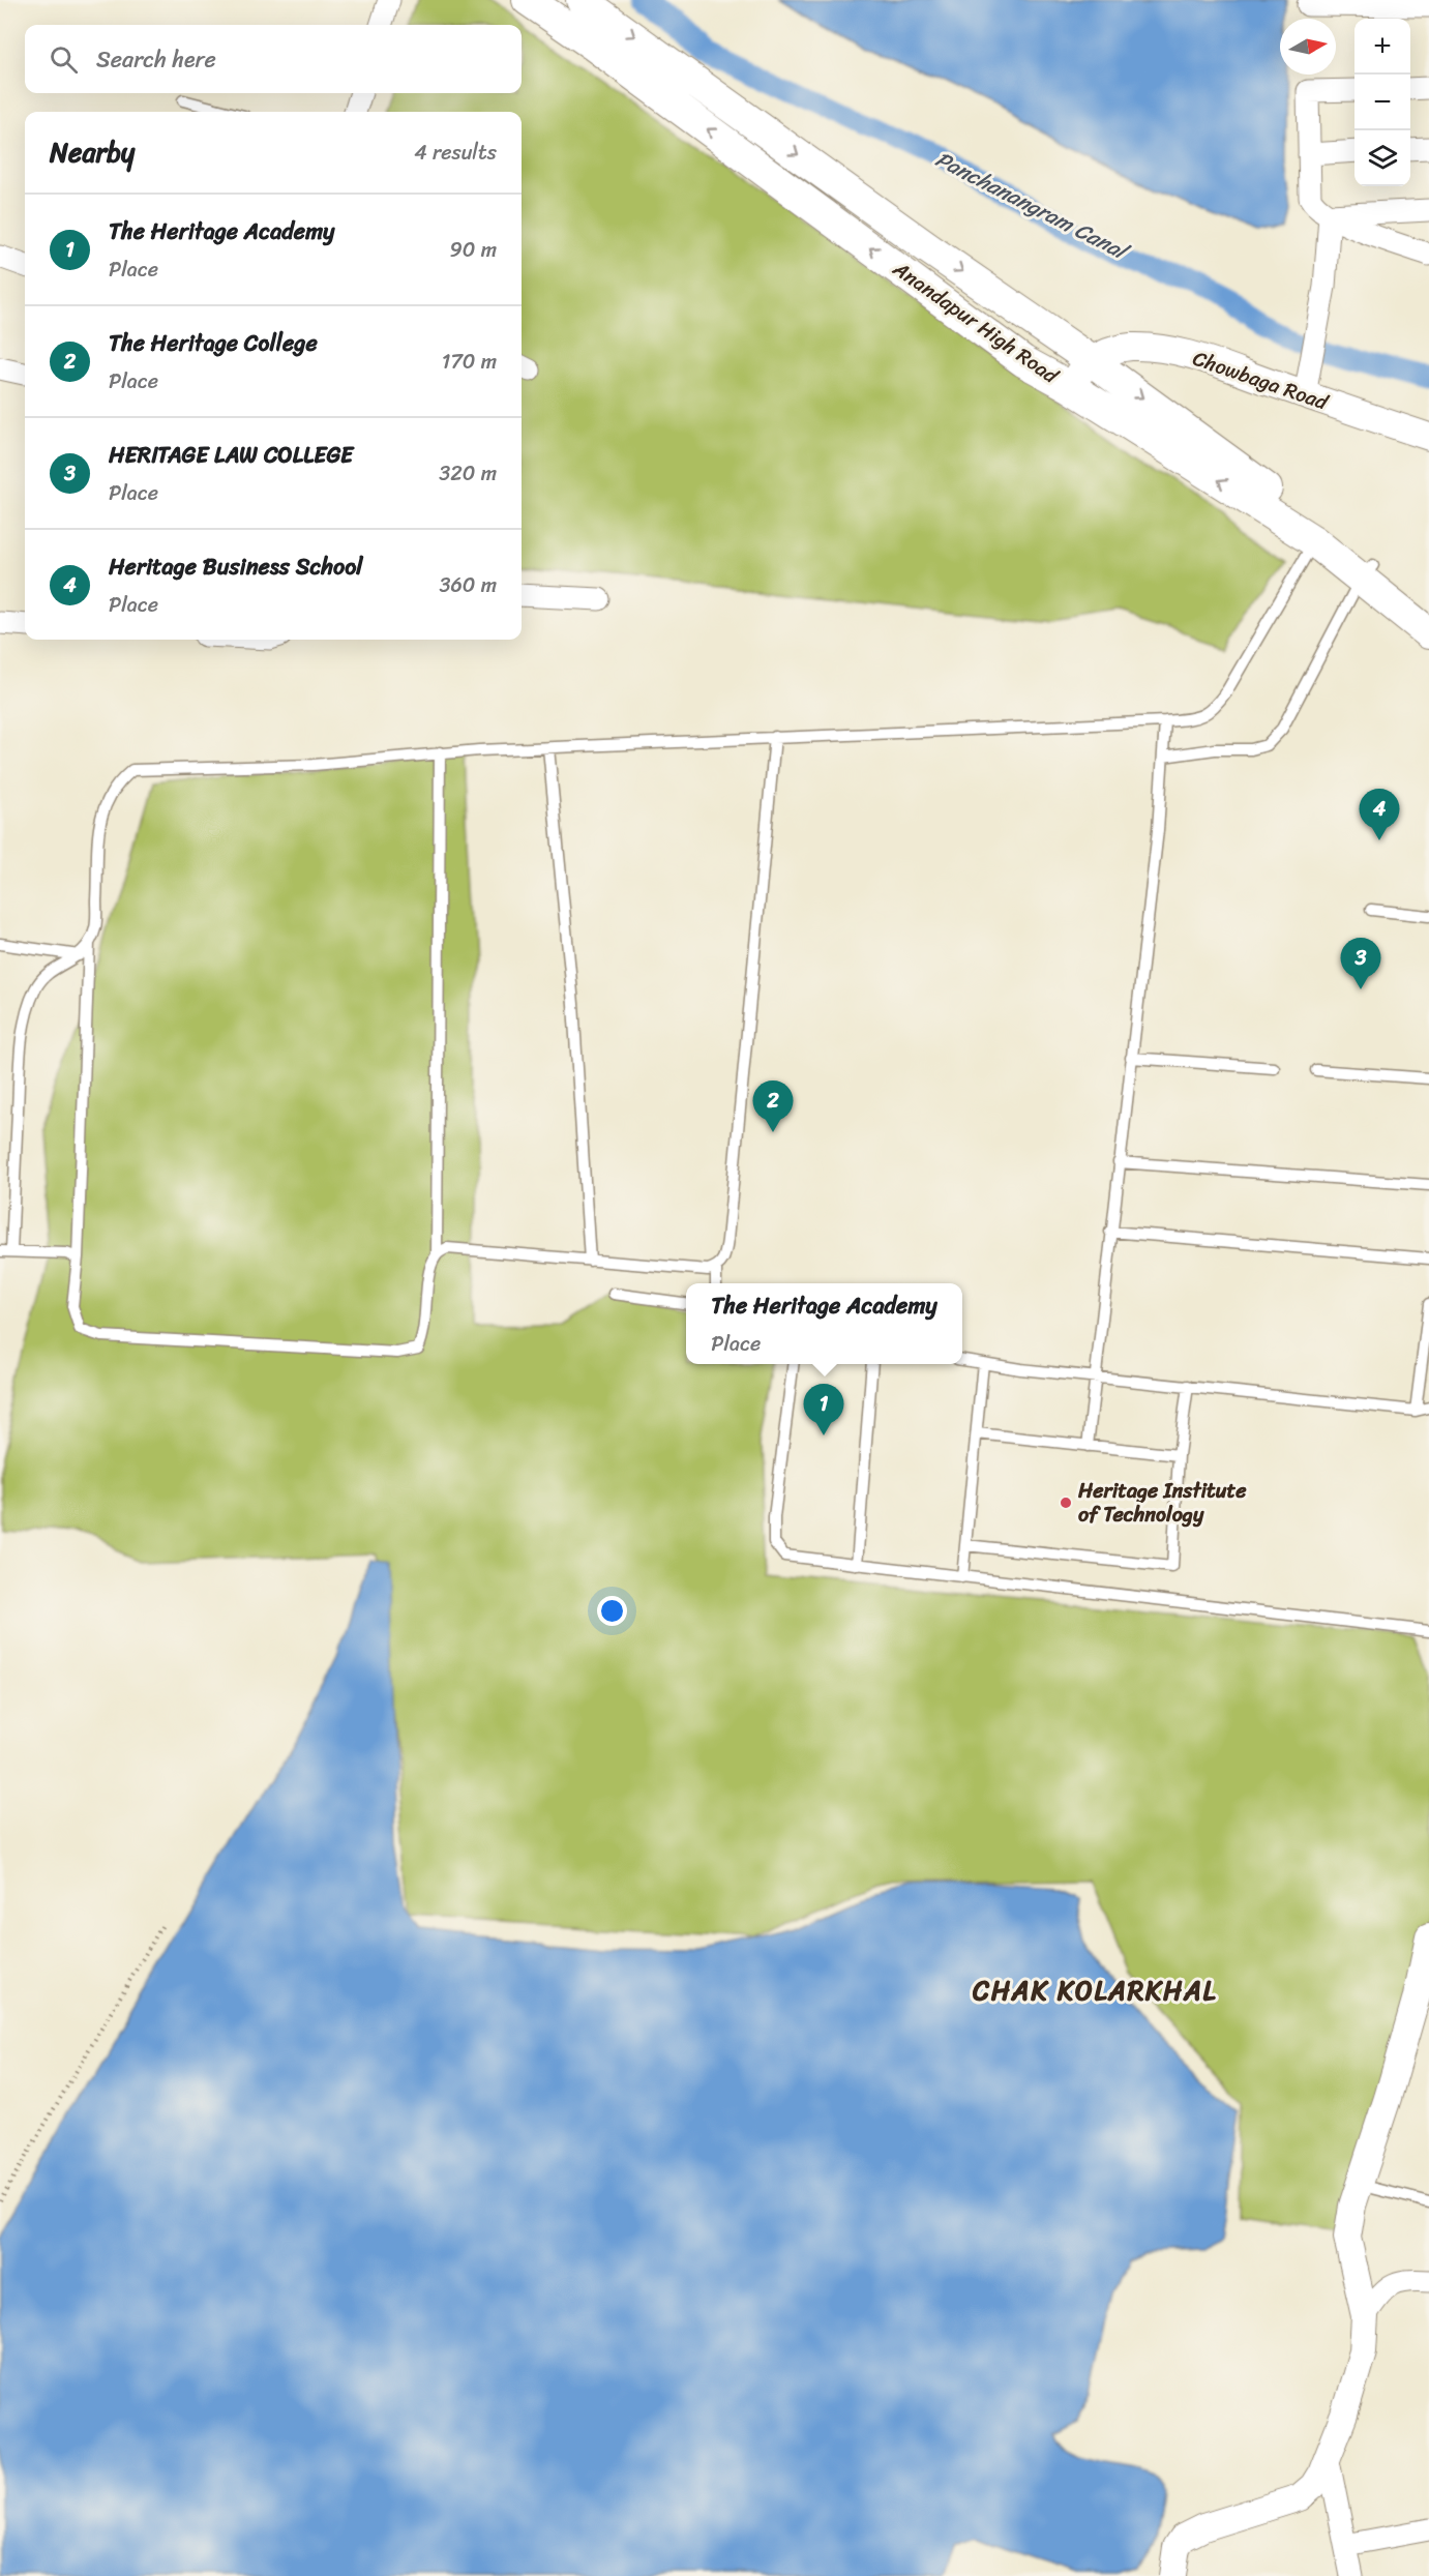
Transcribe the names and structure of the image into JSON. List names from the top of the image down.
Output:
{
  "streets": {
    "main road": ["Anandapur High Road"],
    "street": ["Chowbaga Road"]
  },
  "crossings": [
    ["Anandapur High Road", "Chowbaga Road"]
  ],
  "districts": ["CHAK KOLARKHAL"],
  "water": ["Panchanangram Canal"],
  "places": ["Heritage Institute of Technology"],
  "north": "right",
  "page": {
    "map_buttons": ["+", "−"],
    "search": "Search here",
    "heading": ["Nearby", "4 results"],
    "list": [
      {
        "mark": "1",
        "name": "The Heritage Academy",
        "note": "Place",
        "value": "90 m"
      },
      {
        "mark": "2",
        "name": "The Heritage College",
        "note": "Place",
        "value": "170 m"
      },
      {
        "mark": "3",
        "name": "HERITAGE LAW COLLEGE",
        "note": "Place",
        "value": "320 m"
      },
      {
        "mark": "4",
        "name": "Heritage Business School",
        "note": "Place",
        "value": "360 m"
      }
    ],
    "pins": [
      "4",
      "3",
      "2",
      "1"
    ],
    "popup": ["The Heritage Academy", "Place"]
  }
}
